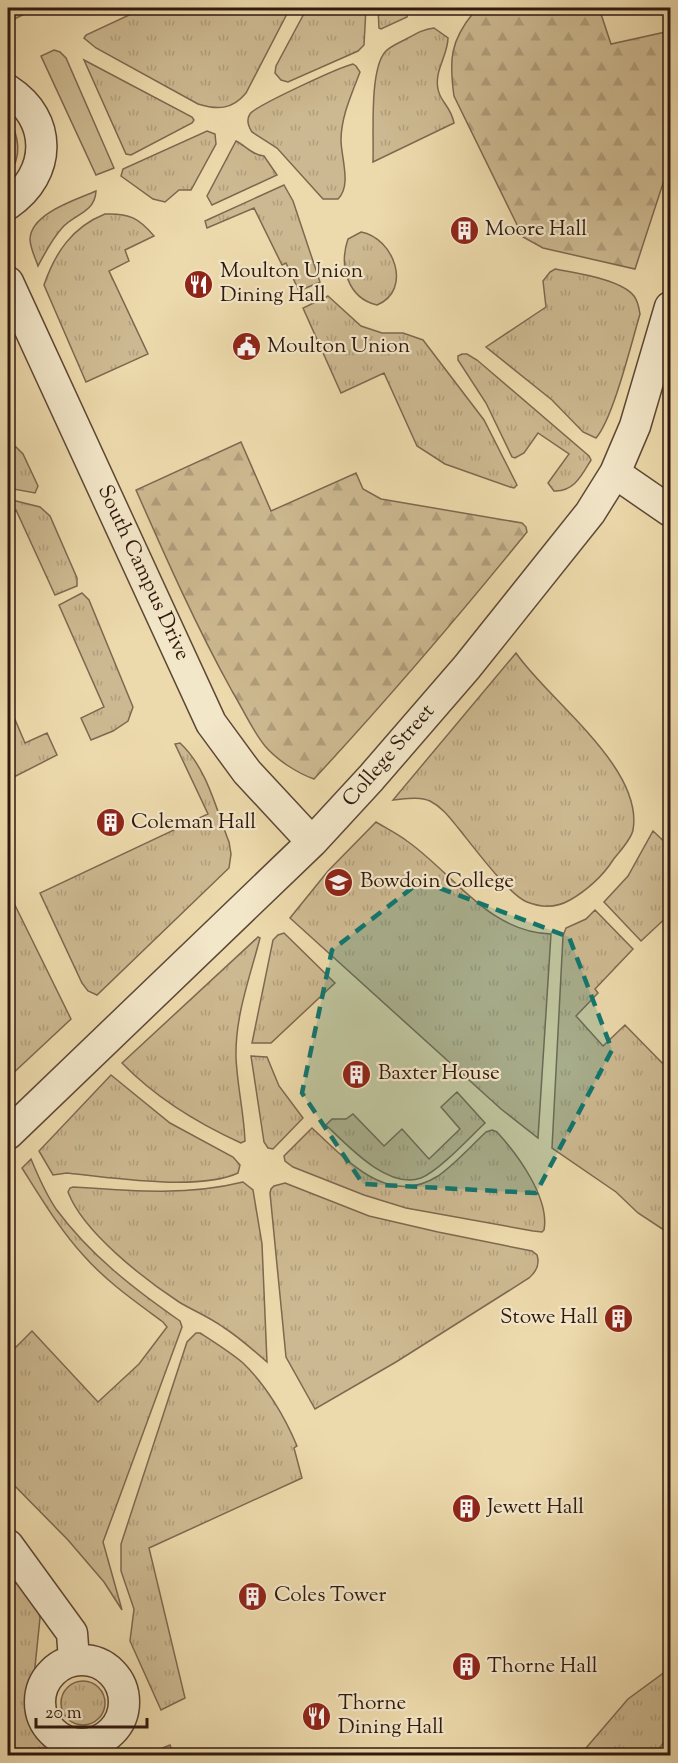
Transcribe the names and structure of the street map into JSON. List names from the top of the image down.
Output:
{
  "streets": {
    "street": ["South Campus Drive", "College Street"]
  },
  "crossings": [
    ["South Campus Drive", "College Street"]
  ],
  "places": {
    "building": [
      "Moore Hall",
      "Coleman Hall",
      "Baxter House",
      "Stowe Hall",
      "Jewett Hall",
      "Coles Tower",
      "Thorne Hall"
    ],
    "restaurant": ["Moulton Union Dining Hall", "Thorne Dining Hall"],
    "public building": ["Moulton Union"],
    "school or university": ["Bowdoin College"]
  },
  "scale_bar": "20 m"
}
